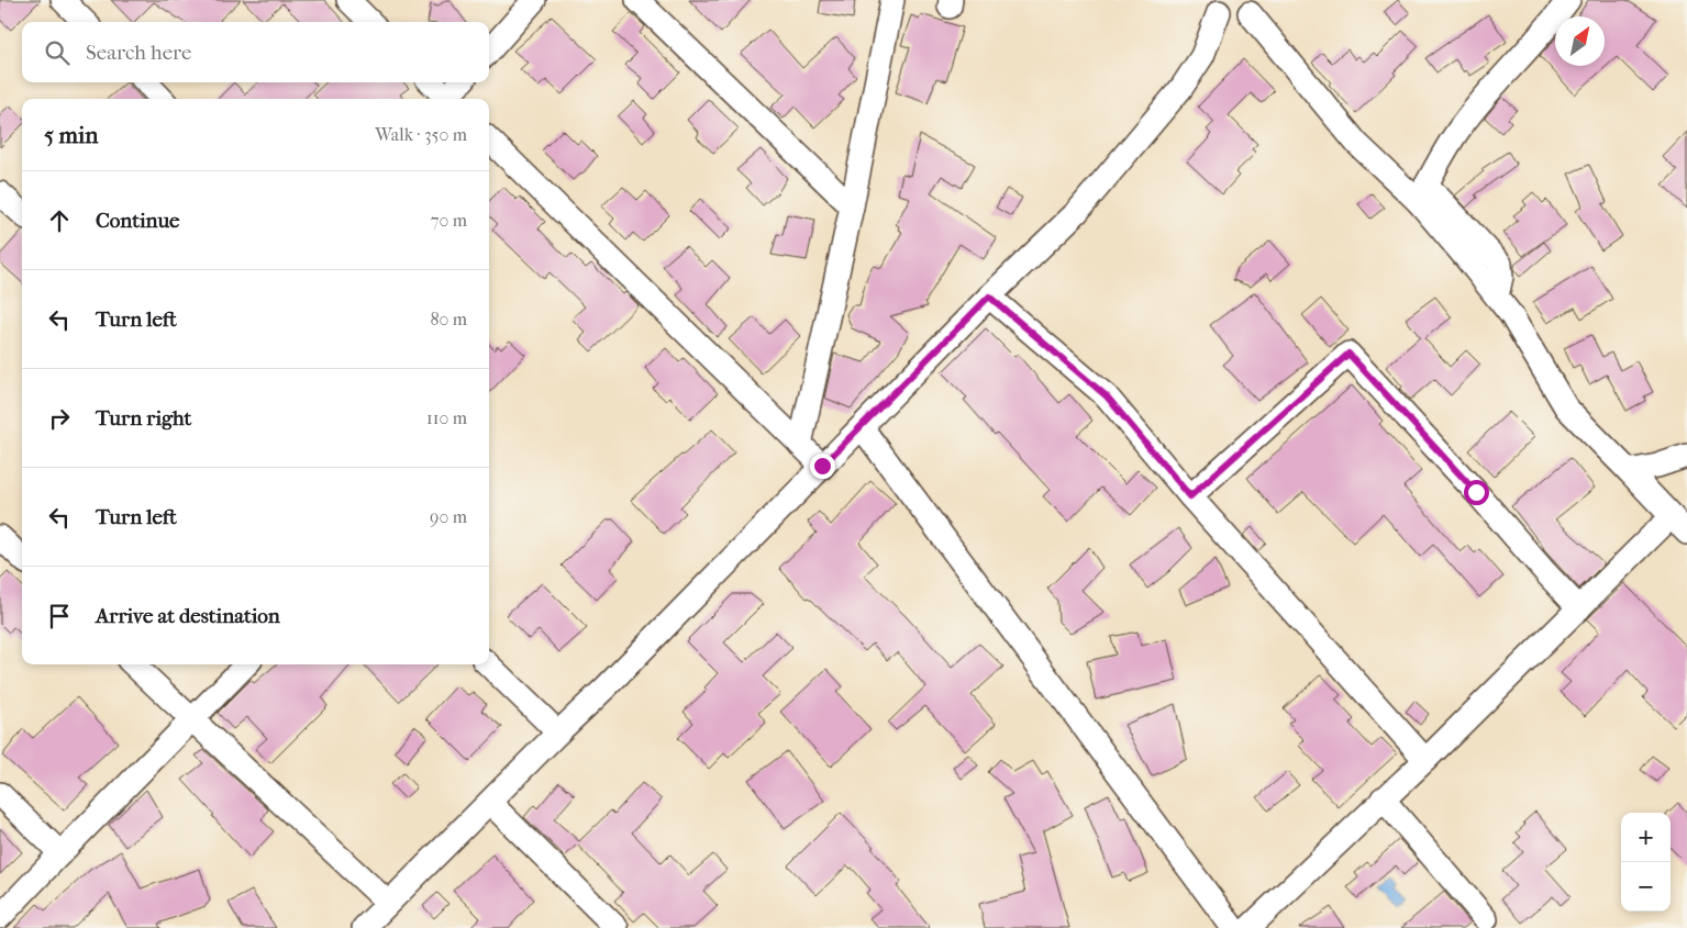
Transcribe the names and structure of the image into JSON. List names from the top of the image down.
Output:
{
  "north": "top right",
  "page": {
    "search": "Search here",
    "heading": ["5 min", "Walk · 350 m"],
    "list": [
      ["Continue", "70 m"],
      ["Turn left", "80 m"],
      ["Turn right", "110 m"],
      ["Turn left", "90 m"],
      "Arrive at destination"
    ],
    "map_buttons": ["+", "−"]
  }
}
